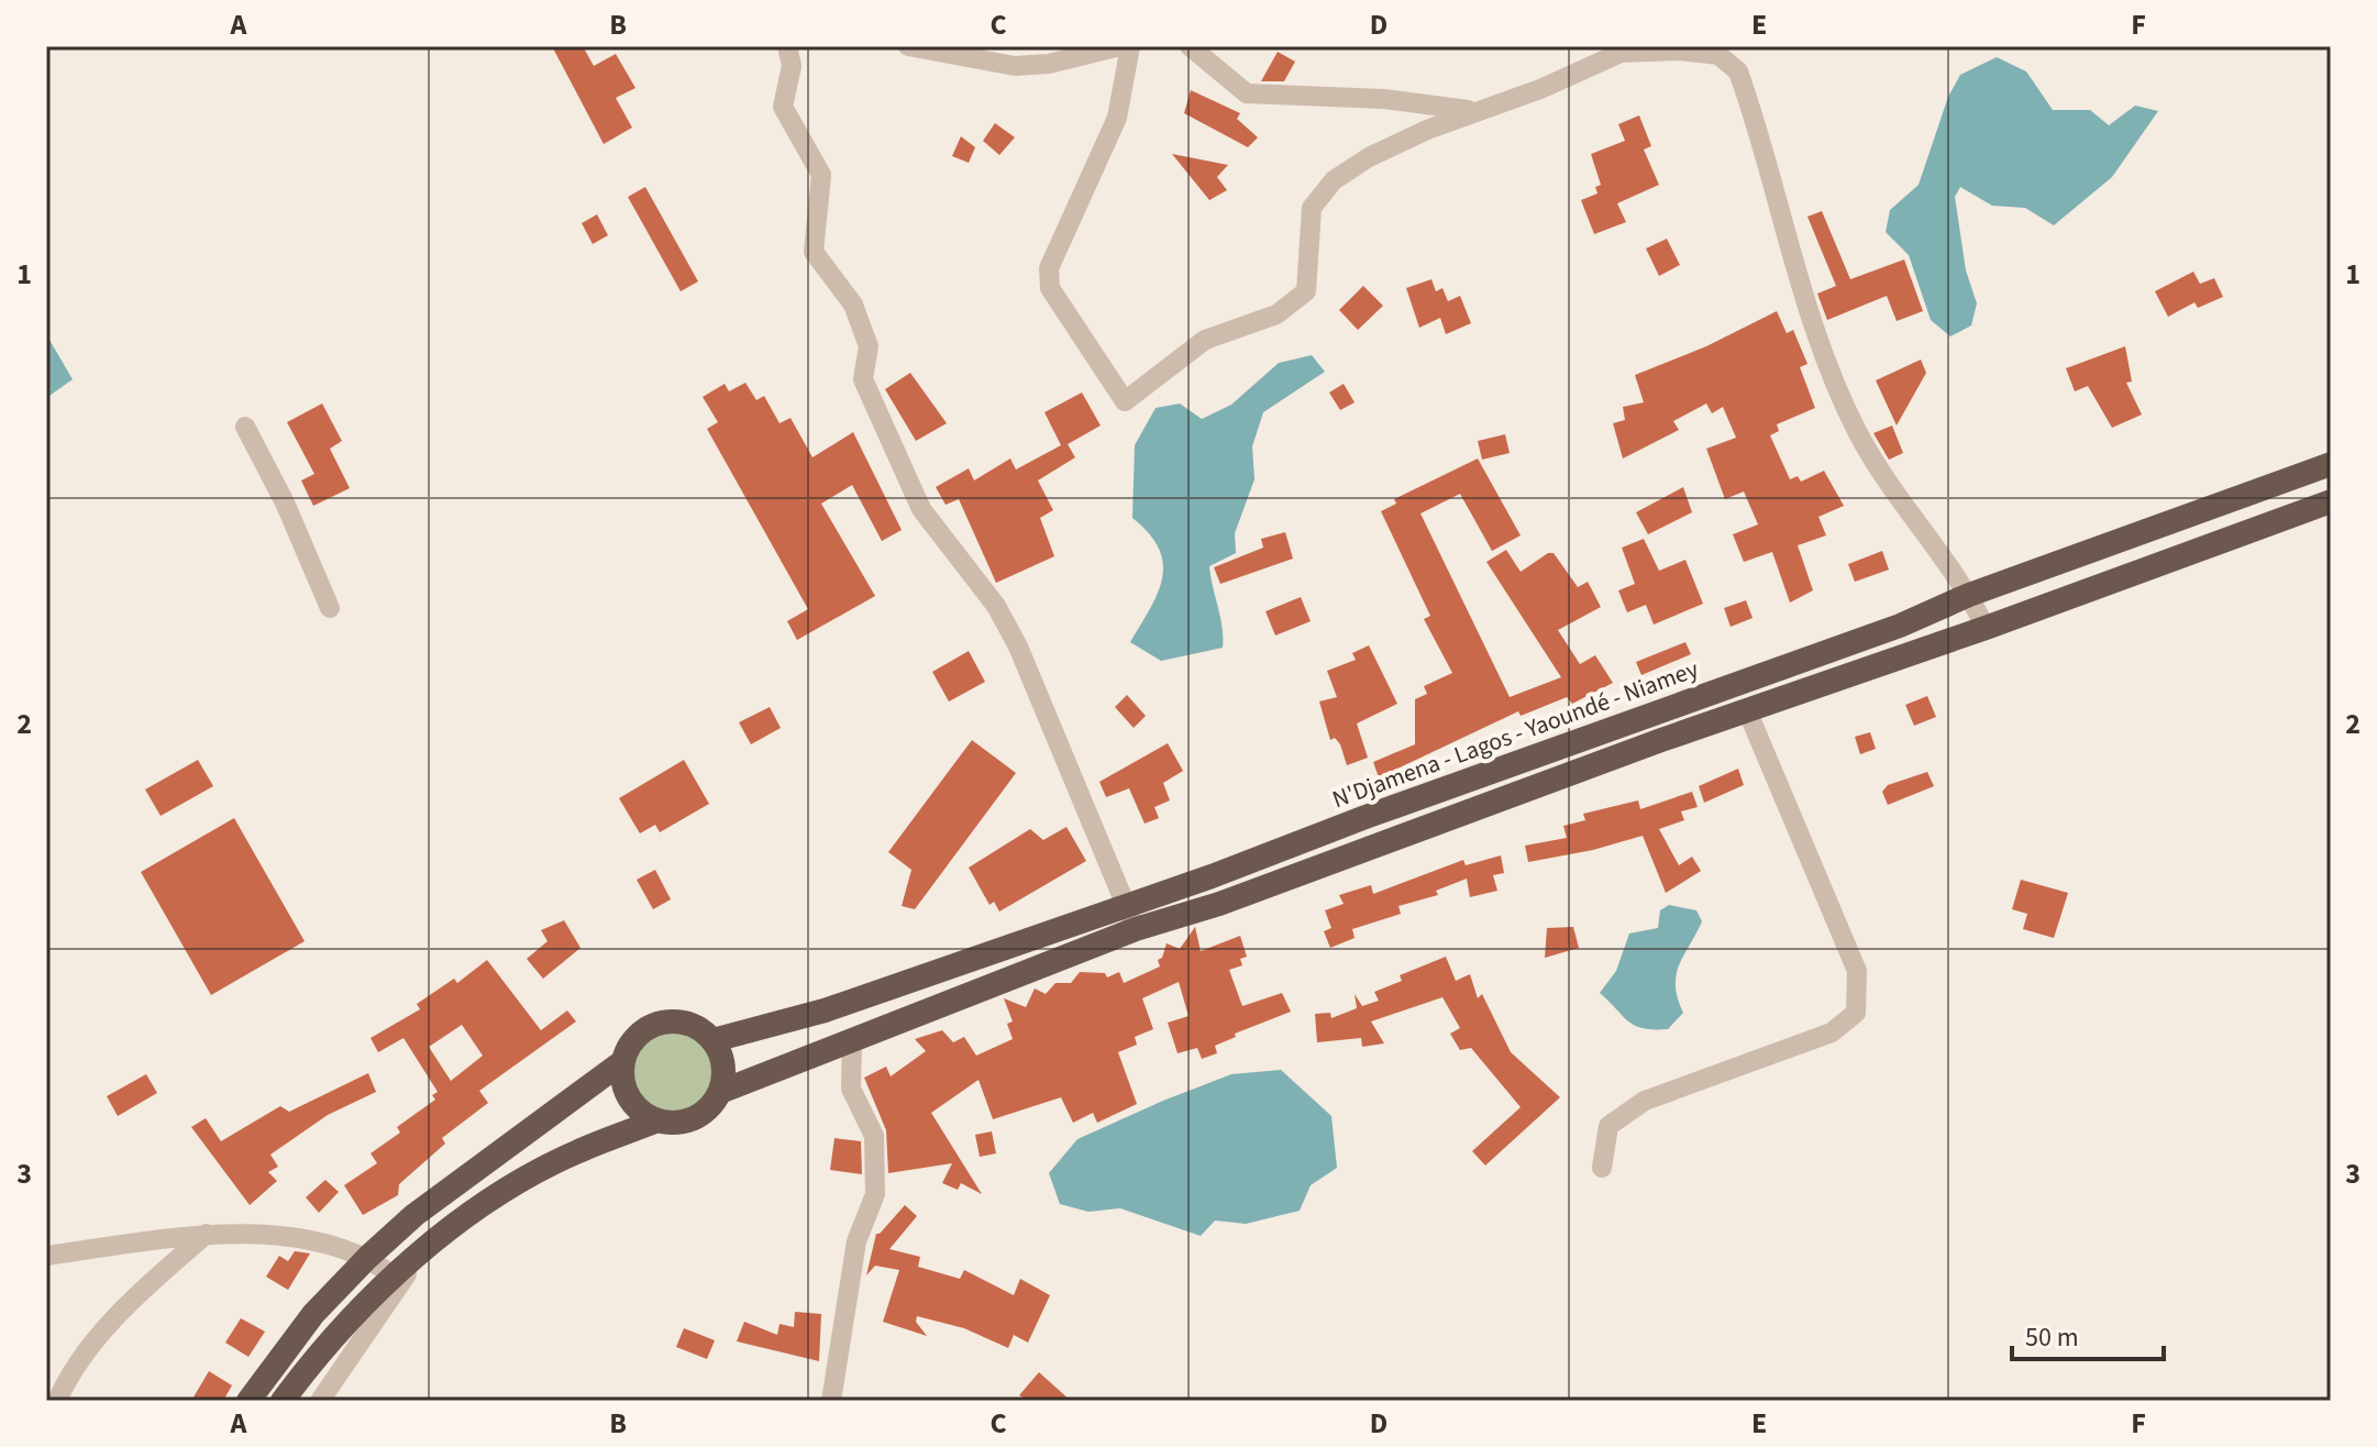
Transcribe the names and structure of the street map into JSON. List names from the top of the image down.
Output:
{
  "streets": {
    "highway": ["N'Djamena - Lagos - Yaoundé - Niamey"]
  },
  "scale_bar": "50 m",
  "grid": {
    "columns": [
      "A",
      "B",
      "C",
      "D",
      "E",
      "F"
    ],
    "rows": ["1", "2", "3"]
  }
}
